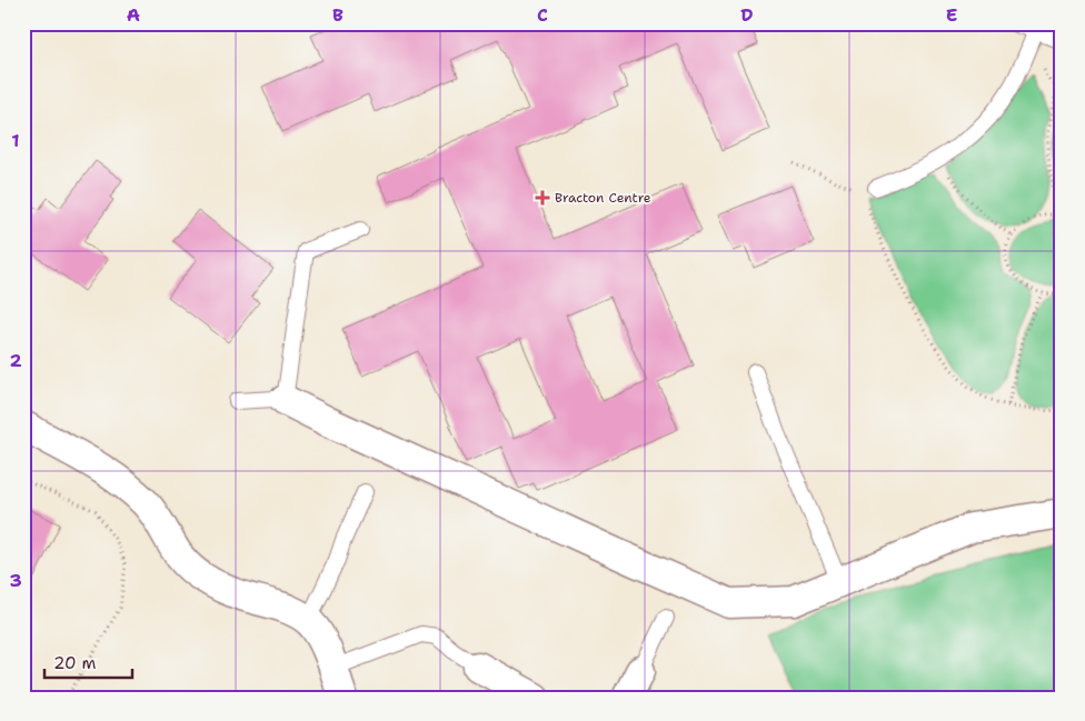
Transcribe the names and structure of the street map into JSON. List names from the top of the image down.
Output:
{
  "places": {
    "health": ["Bracton Centre"]
  },
  "scale_bar": "20 m",
  "grid": {
    "columns": [
      "A",
      "B",
      "C",
      "D",
      "E"
    ],
    "rows": ["1", "2", "3"]
  }
}
